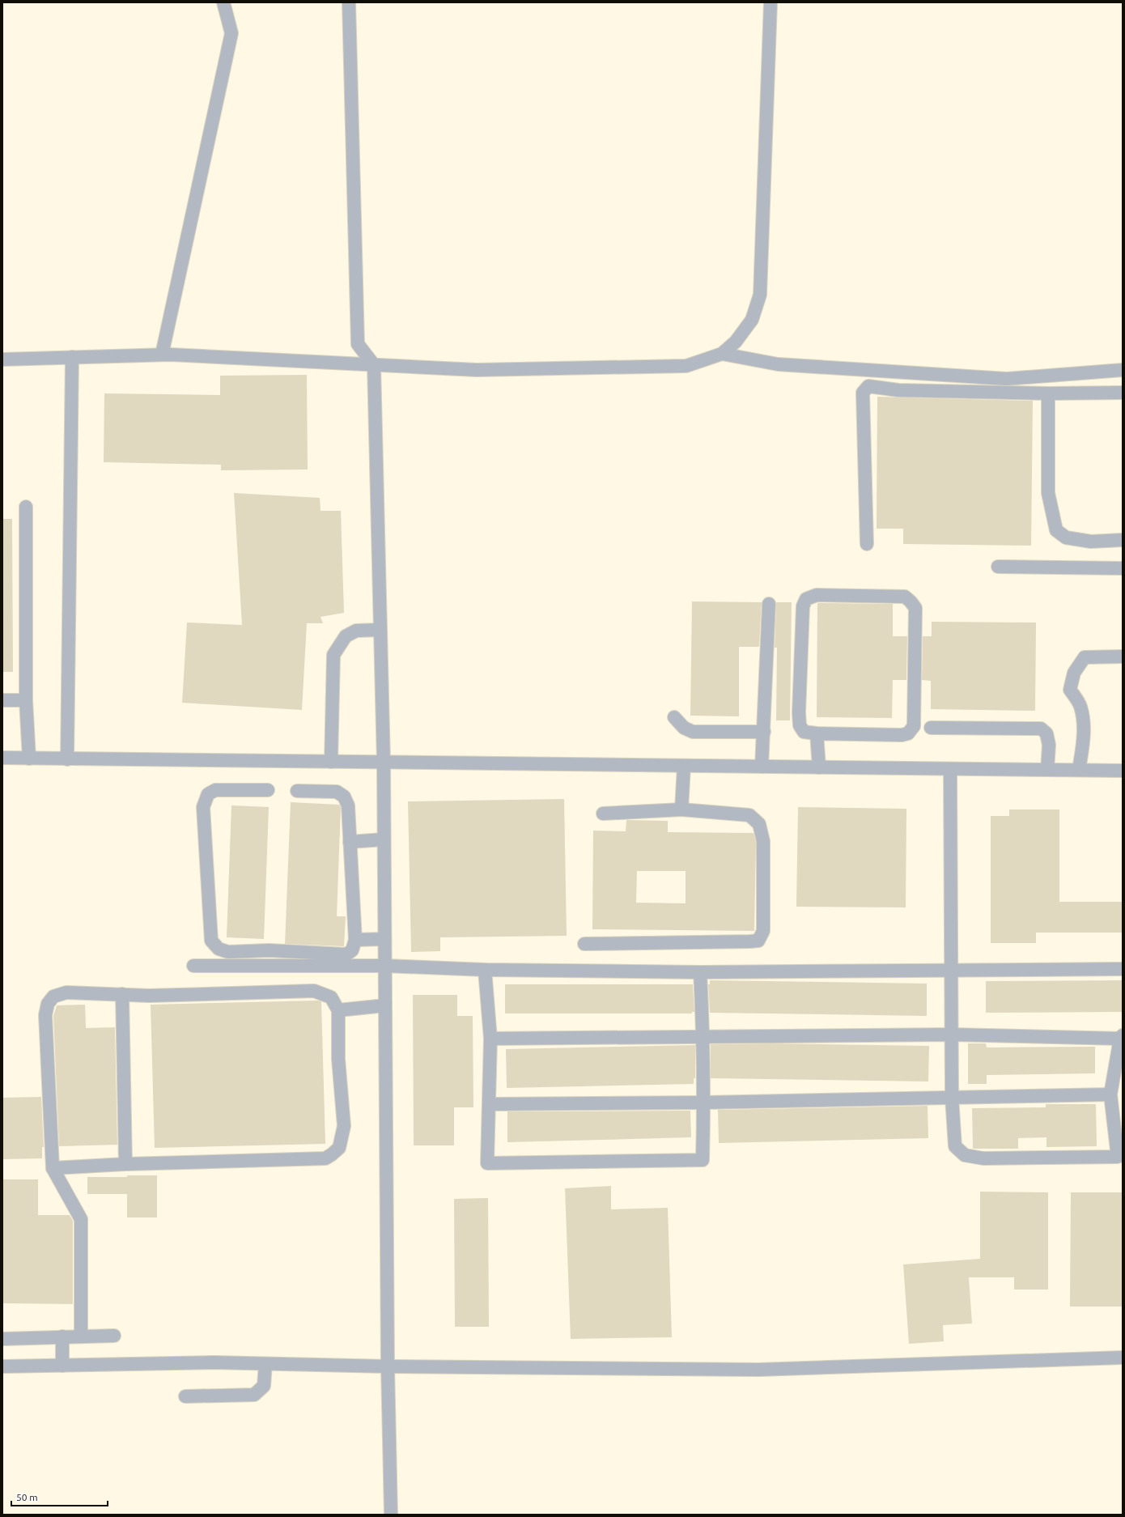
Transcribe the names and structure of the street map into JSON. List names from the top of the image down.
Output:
{
  "scale_bar": "50 m"
}
